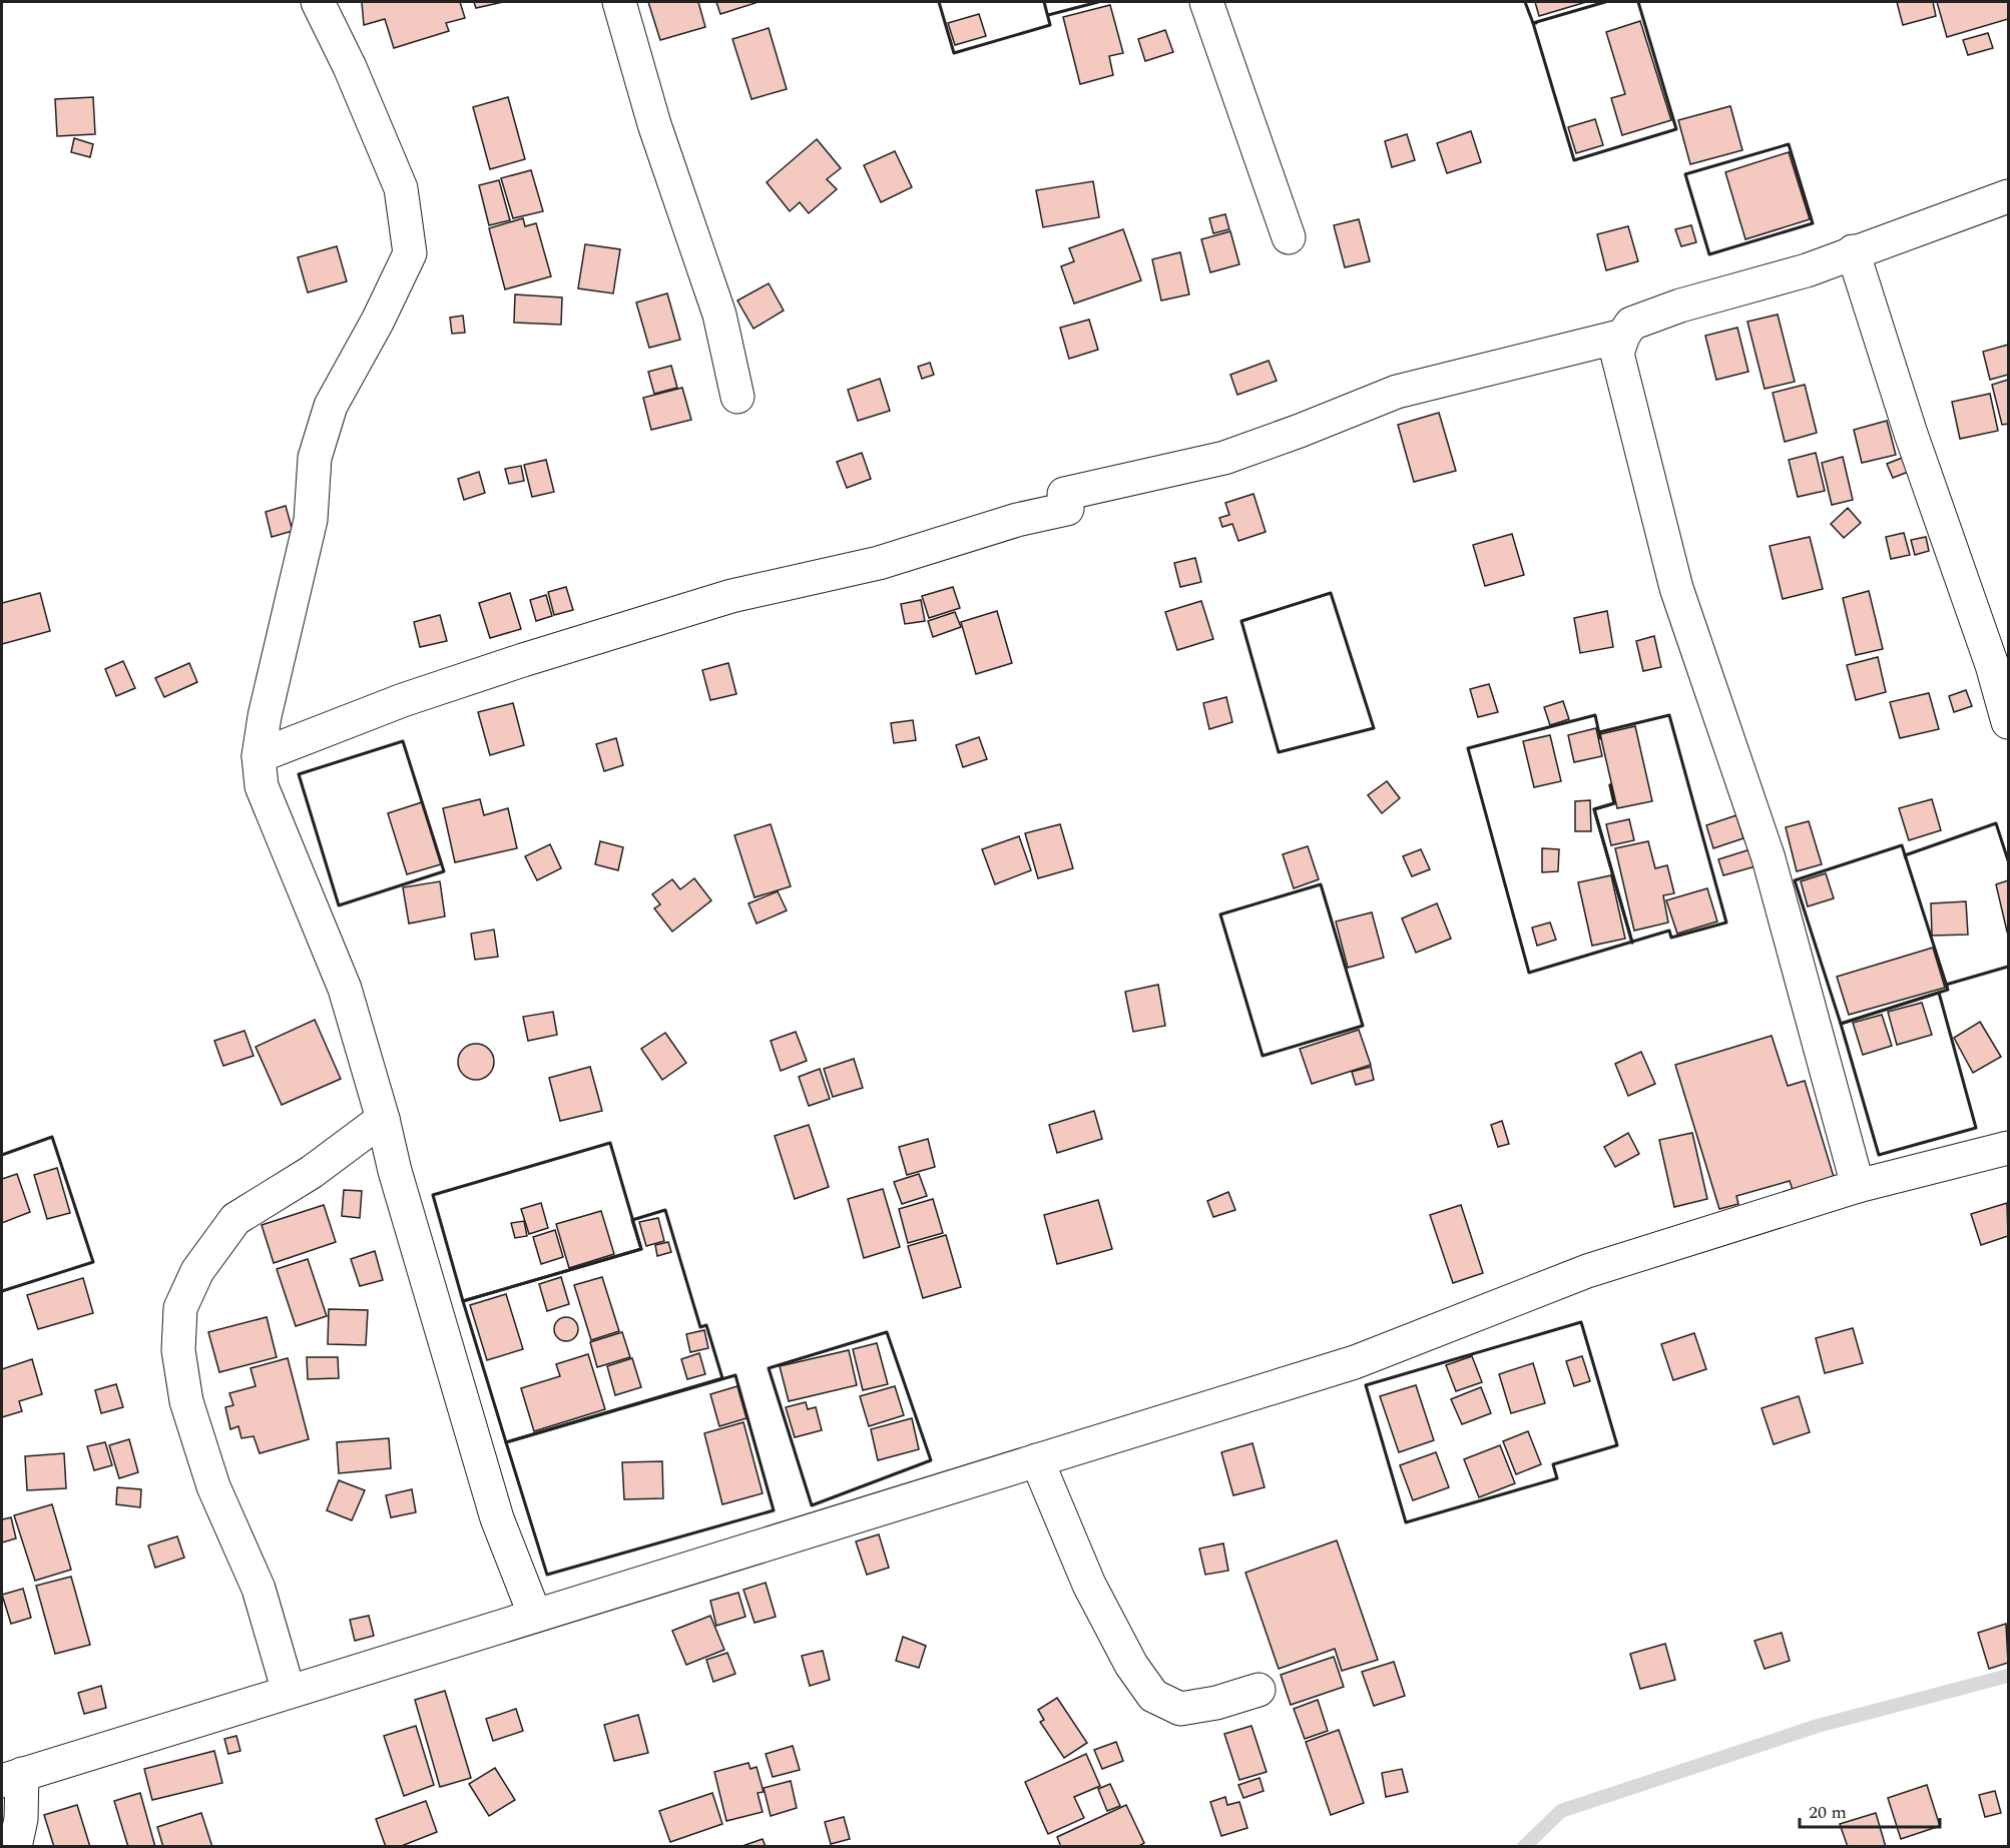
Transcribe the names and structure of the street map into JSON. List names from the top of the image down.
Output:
{
  "scale_bar": "20 m"
}
